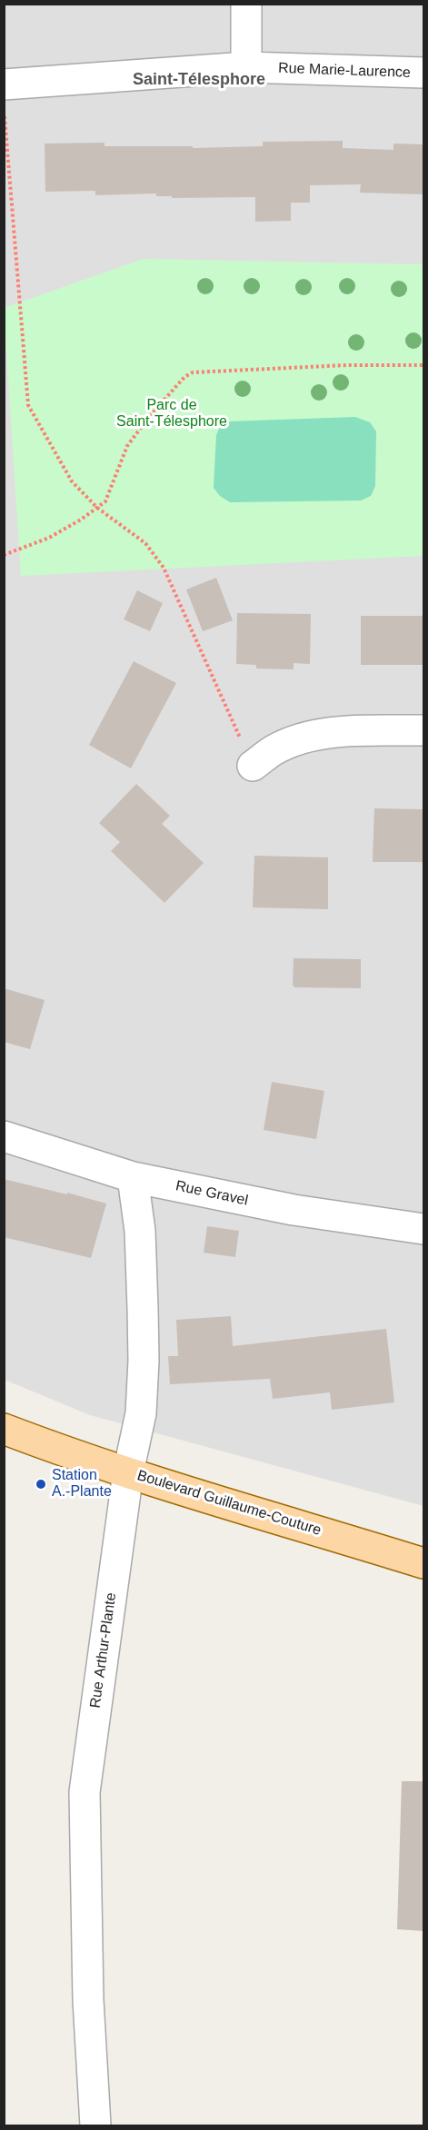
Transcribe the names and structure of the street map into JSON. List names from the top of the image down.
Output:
{
  "streets": {
    "main road": ["Boulevard Guillaume-Couture"],
    "street": ["Rue Marie-Laurence", "Rue Gravel", "Rue Arthur-Plante"]
  },
  "crossings": [
    ["Rue Gravel", "Rue Arthur-Plante"],
    ["Boulevard Guillaume-Couture", "Rue Arthur-Plante"]
  ],
  "districts": ["Saint-Télesphore"],
  "parks": ["Parc de Saint-Télesphore"],
  "places": ["Station A.-Plante"]
}
